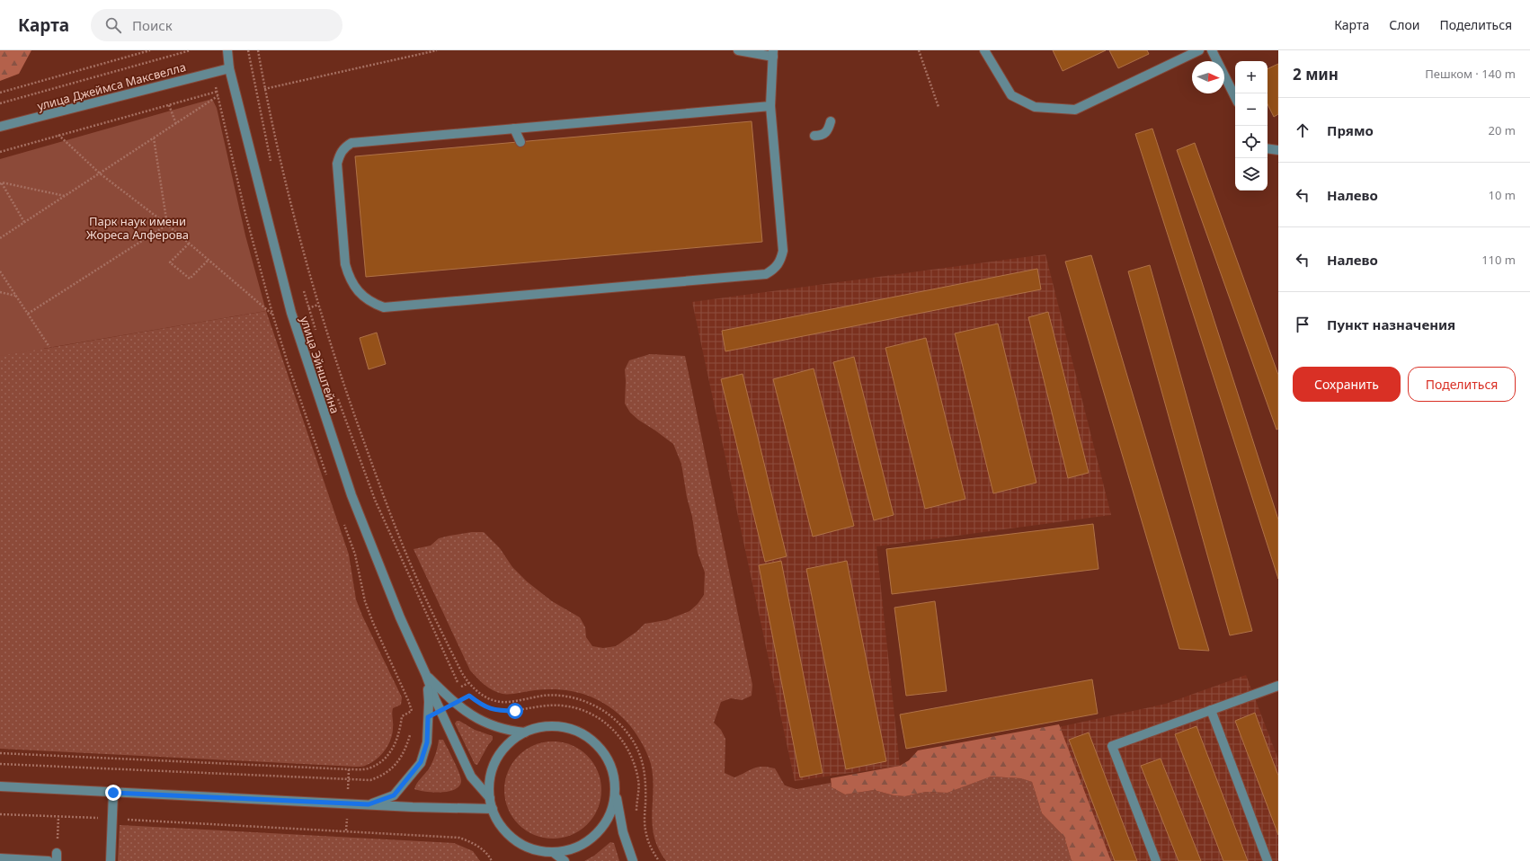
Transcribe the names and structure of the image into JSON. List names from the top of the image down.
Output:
{
  "streets": {
    "street": ["улица Джеймса Максвелла", "улица Эйнштейна"]
  },
  "crossings": [
    ["улица Джеймса Максвелла", "улица Эйнштейна"]
  ],
  "parks": ["Парк наук имени Жореса Алферова"],
  "north": "right",
  "page": {
    "header": "Карта",
    "search": "Поиск",
    "nav": ["Карта", "Слои", "Поделиться"],
    "heading": ["2 мин", "Пешком · 140 m"],
    "map_buttons": ["+", "−"],
    "list": [
      ["Прямо", "20 m"],
      ["Налево", "10 m"],
      ["Налево", "110 m"],
      "Пункт назначения"
    ],
    "buttons": ["Сохранить", "Поделиться"]
  }
}
